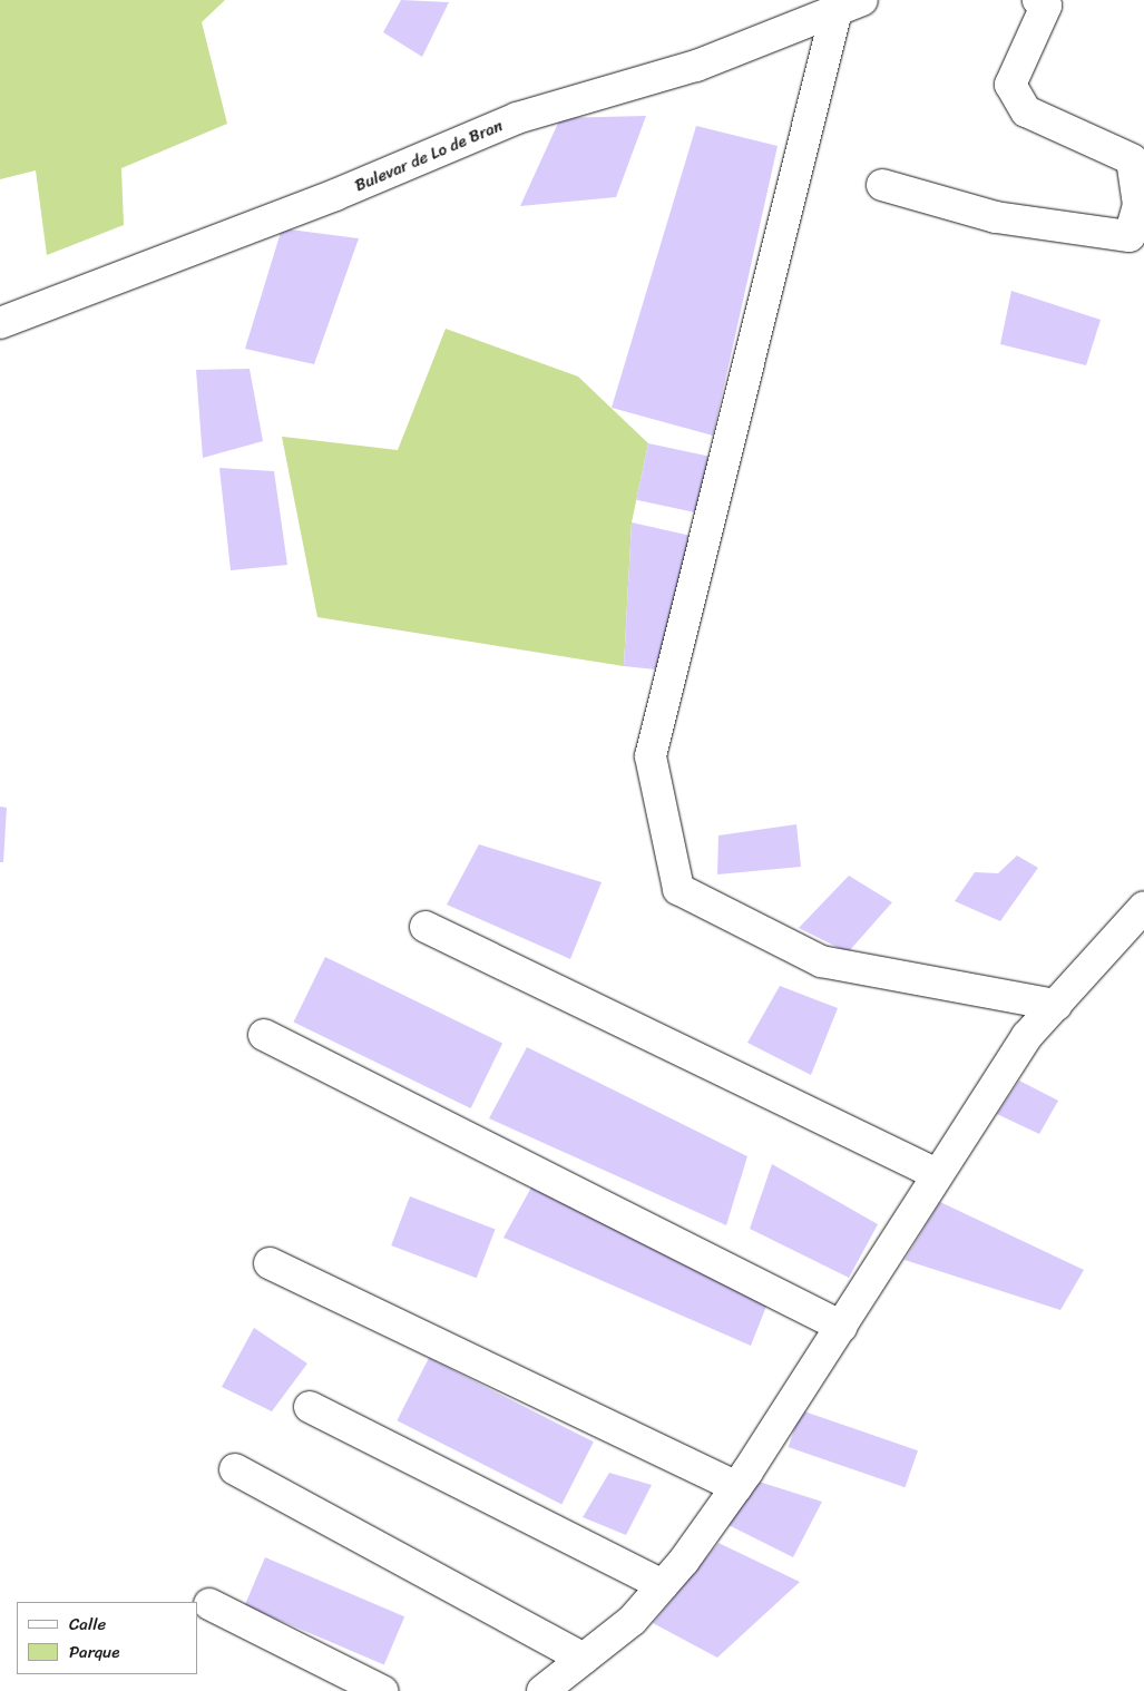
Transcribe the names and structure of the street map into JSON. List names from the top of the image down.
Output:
{
  "streets": {
    "street": ["Bulevar de Lo de Bran"]
  },
  "legend": ["Calle", "Parque"]
}
